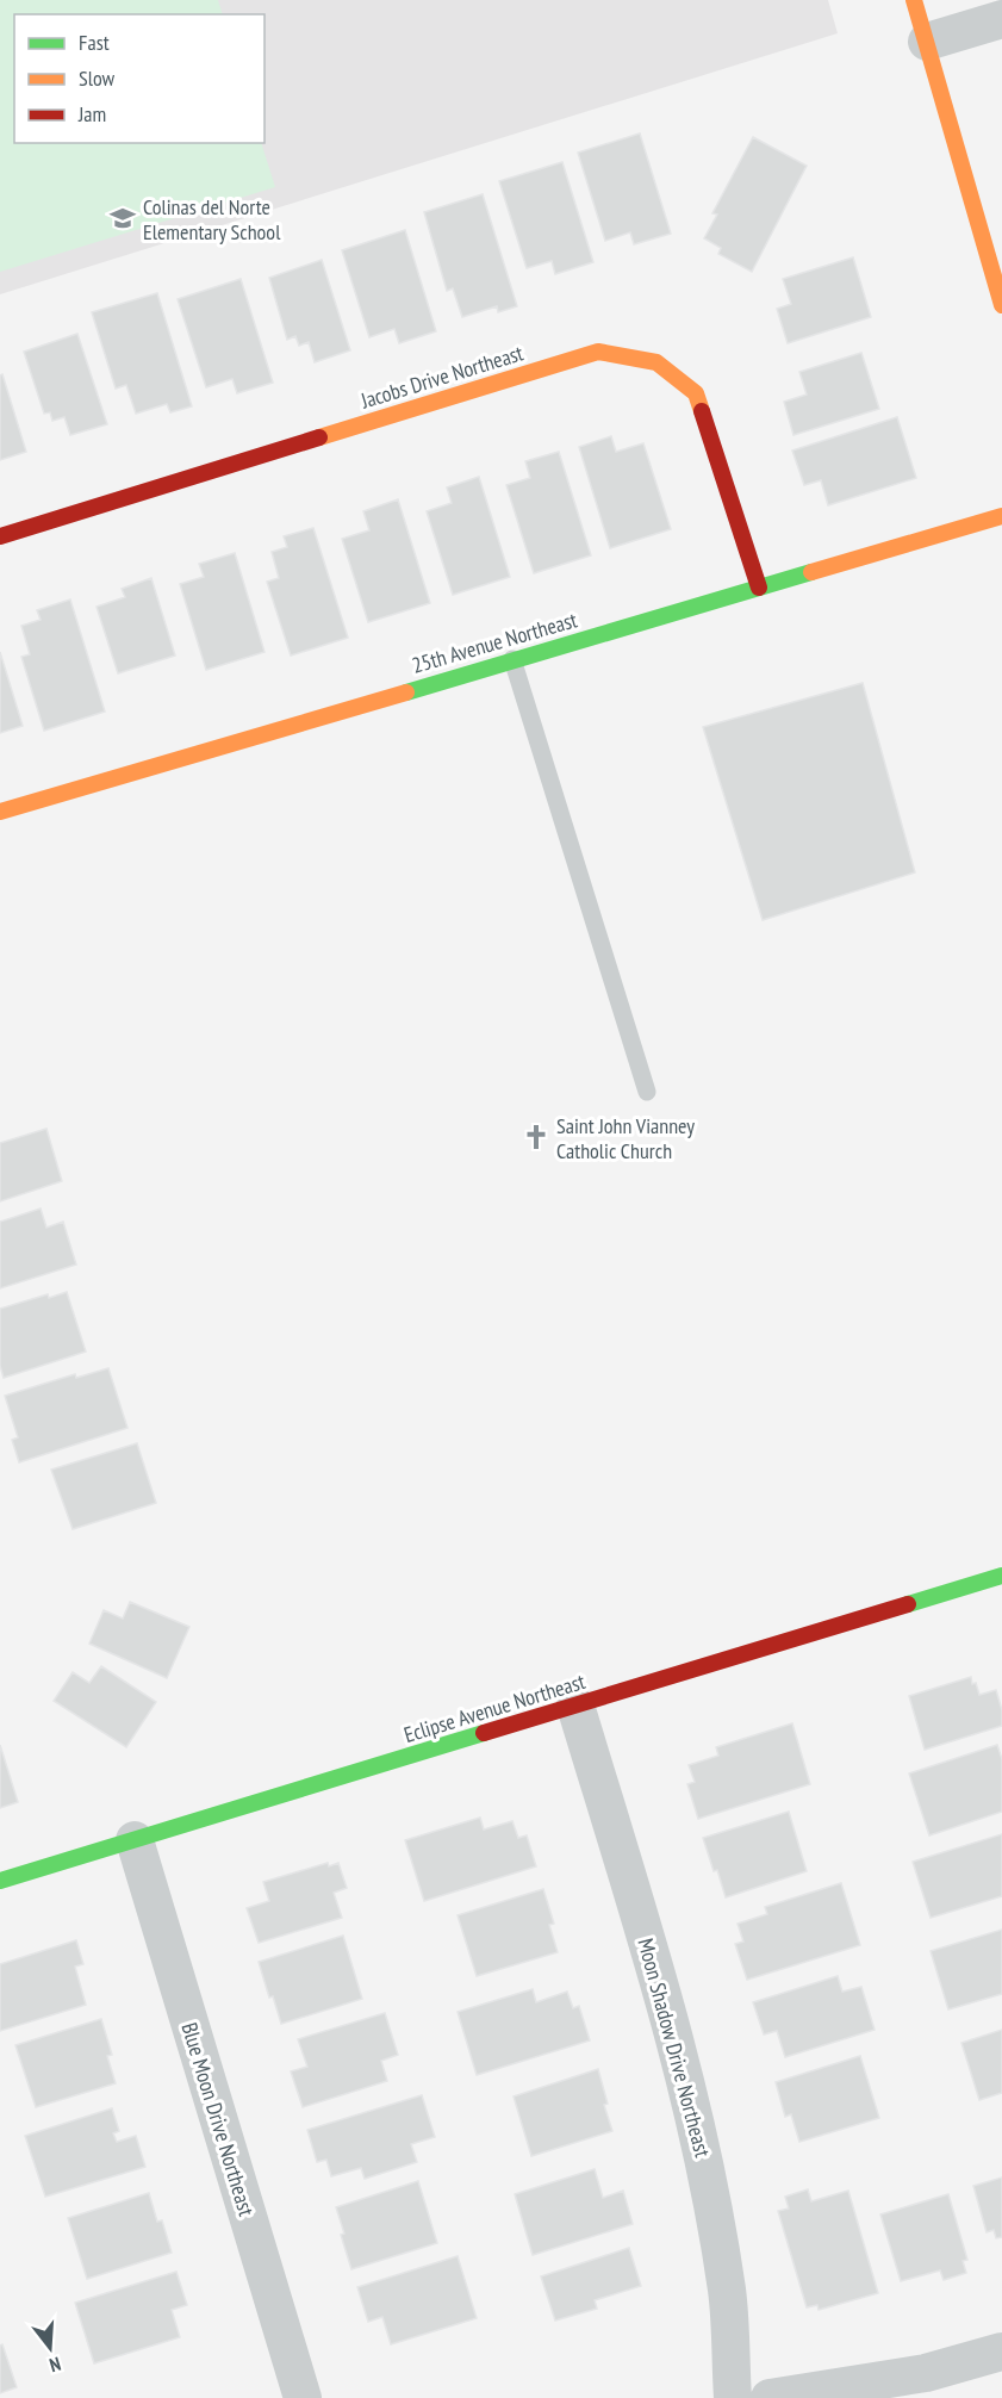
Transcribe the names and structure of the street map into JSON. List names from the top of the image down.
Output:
{
  "streets": {
    "street": [
      "Jacobs Drive Northeast",
      "25th Avenue Northeast",
      "Eclipse Avenue Northeast",
      "Moon Shadow Drive Northeast",
      "Blue Moon Drive Northeast"
    ]
  },
  "crossings": [
    ["Jacobs Drive Northeast", "25th Avenue Northeast"],
    ["Eclipse Avenue Northeast", "Moon Shadow Drive Northeast"],
    ["Eclipse Avenue Northeast", "Blue Moon Drive Northeast"]
  ],
  "places": {
    "school or university": ["Colinas del Norte Elementary School"],
    "church": ["Saint John Vianney Catholic Church"]
  },
  "legend": ["Fast", "Slow", "Jam"],
  "north": "bottom"
}
